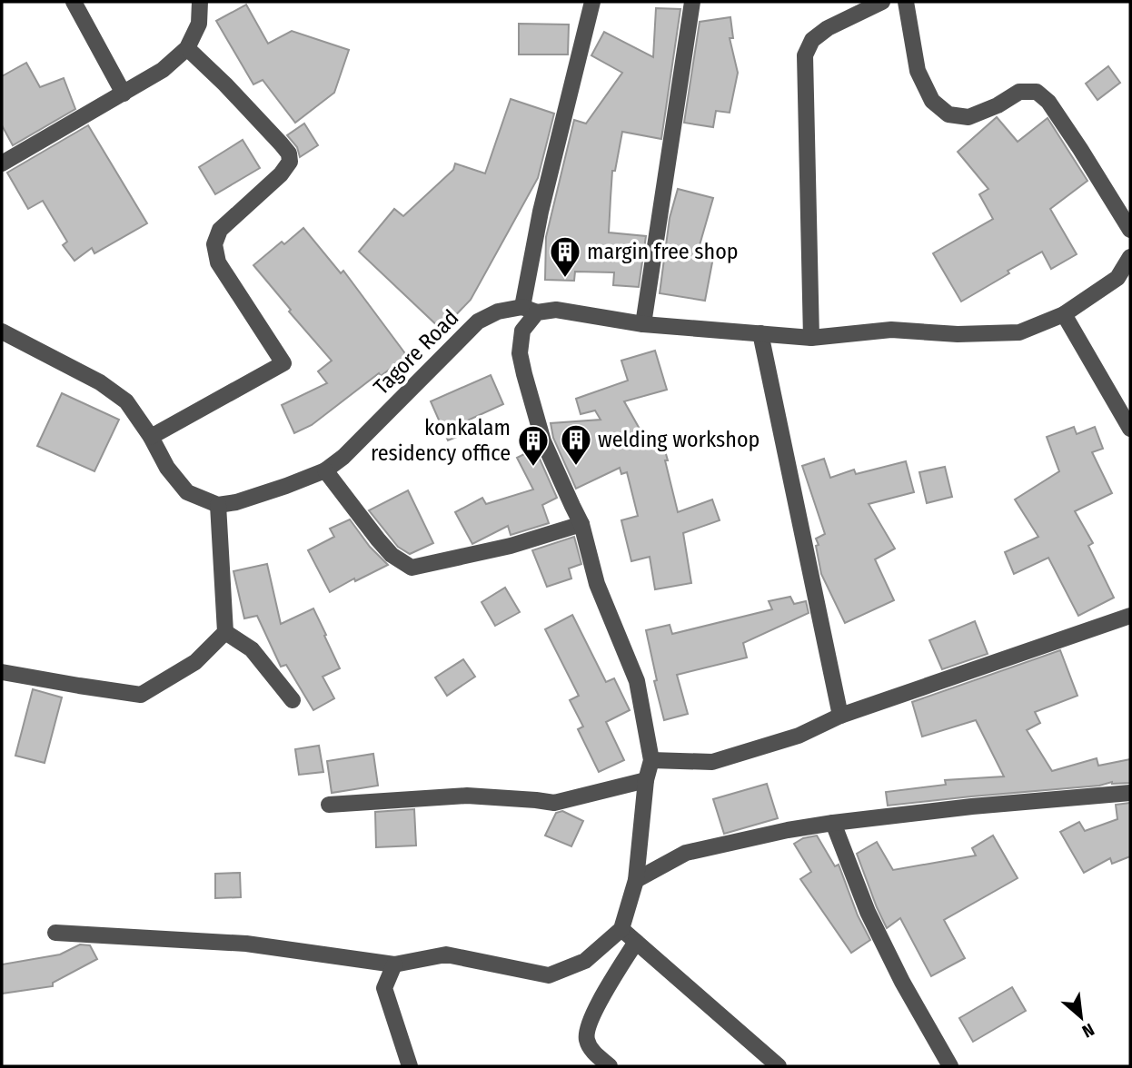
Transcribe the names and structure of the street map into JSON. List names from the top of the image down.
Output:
{
  "streets": {
    "street": ["Tagore Road"]
  },
  "places": {
    "building": ["margin free shop", "welding workshop", "konkalam residency office"]
  },
  "north": "bottom right"
}
